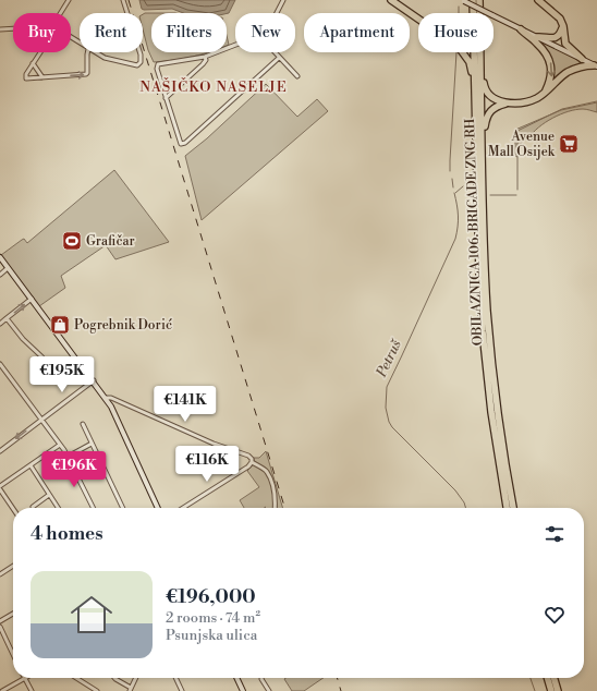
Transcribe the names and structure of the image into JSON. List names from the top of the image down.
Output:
{
  "streets": {
    "highway": ["OBILAZNICA 106. BRIGADE ZNG RH"]
  },
  "districts": ["NAŠIČKO NASELJE"],
  "water": ["Petruš"],
  "places": {
    "supermarket": ["Avenue Mall Osijek"],
    "sports": ["Grafičar"],
    "shop": ["Pogrebnik Dorić"]
  },
  "page": {
    "chip": [
      "Buy",
      "Rent",
      "Filters",
      "New",
      "Apartment",
      "House"
    ],
    "price": [
      "€195K",
      "€141K",
      "€116K",
      "€196K"
    ],
    "heading": "4 homes",
    "list": [
      {
        "name": "€196,000",
        "note": "2 rooms · 74 m² · Psunjska ulica"
      }
    ]
  }
}
